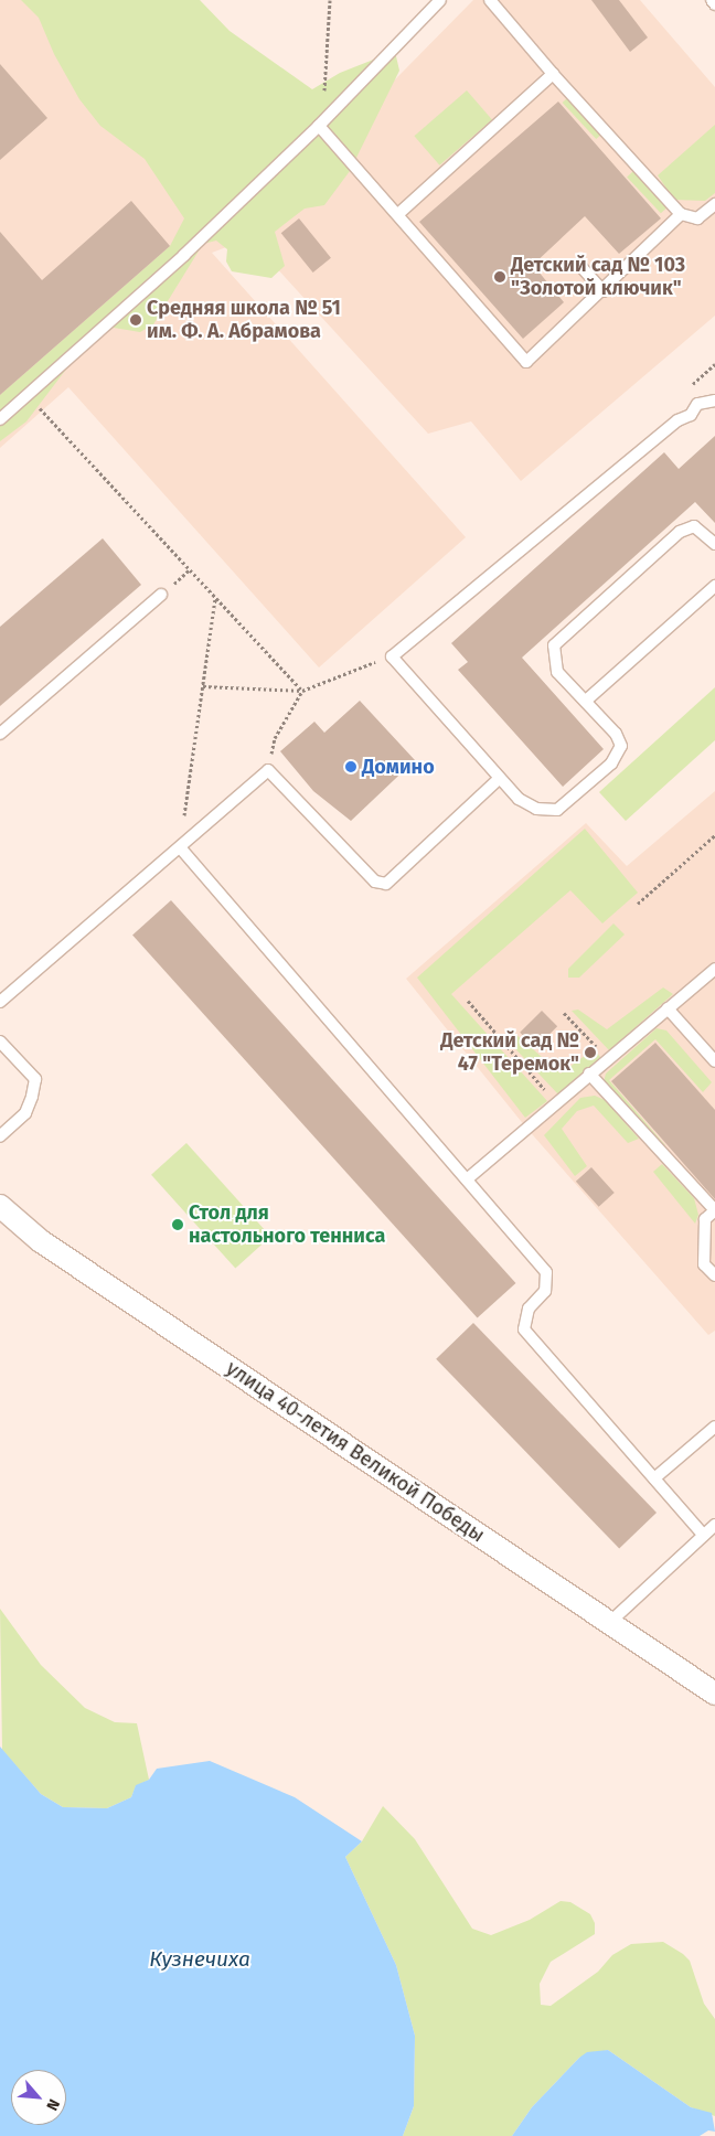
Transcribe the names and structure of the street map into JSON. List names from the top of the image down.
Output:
{
  "streets": {
    "street": ["улица 40-летия Великой Победы"]
  },
  "water": ["Кузнечиха"],
  "places": [
    "Детский сад № 103 \"Золотой ключик\"",
    "Средняя школа № 51 им. Ф. А. Абрамова",
    "Домино",
    "Детский сад № 47 \"Теремок\"",
    "Стол для настольного тенниса"
  ],
  "north": "bottom right"
}
